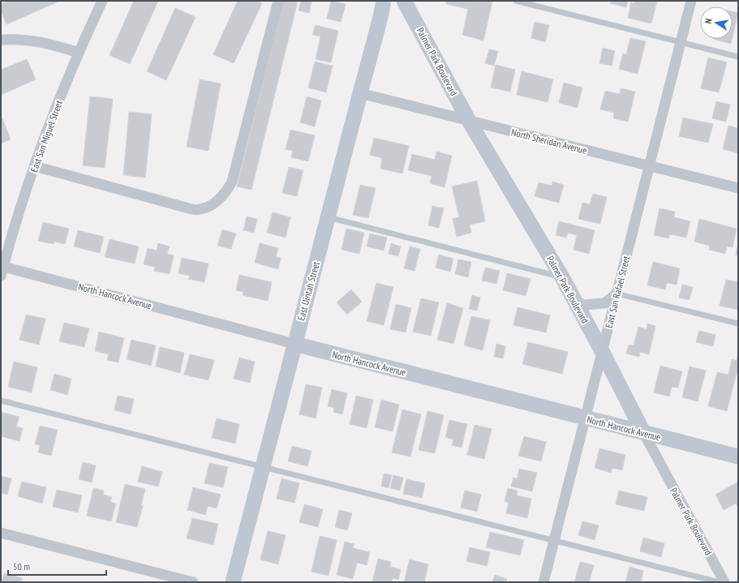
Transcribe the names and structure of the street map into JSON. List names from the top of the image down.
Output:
{
  "streets": {
    "main road": ["Palmer Park Boulevard", "East Uintah Street", "North Hancock Avenue"],
    "street": ["East San Miguel Street", "North Sheridan Avenue", "East San Rafael Street"]
  },
  "crossings": [
    ["Palmer Park Boulevard", "North Sheridan Avenue"],
    ["Palmer Park Boulevard", "East San Rafael Street"],
    ["Palmer Park Boulevard", "North Hancock Avenue"],
    ["East San Miguel Street", "North Hancock Avenue"],
    ["North Sheridan Avenue", "East Uintah Street"],
    ["North Sheridan Avenue", "East San Rafael Street"],
    ["East Uintah Street", "North Hancock Avenue"],
    ["East San Rafael Street", "North Hancock Avenue"]
  ],
  "scale_bar": "50 m",
  "north": "left"
}
